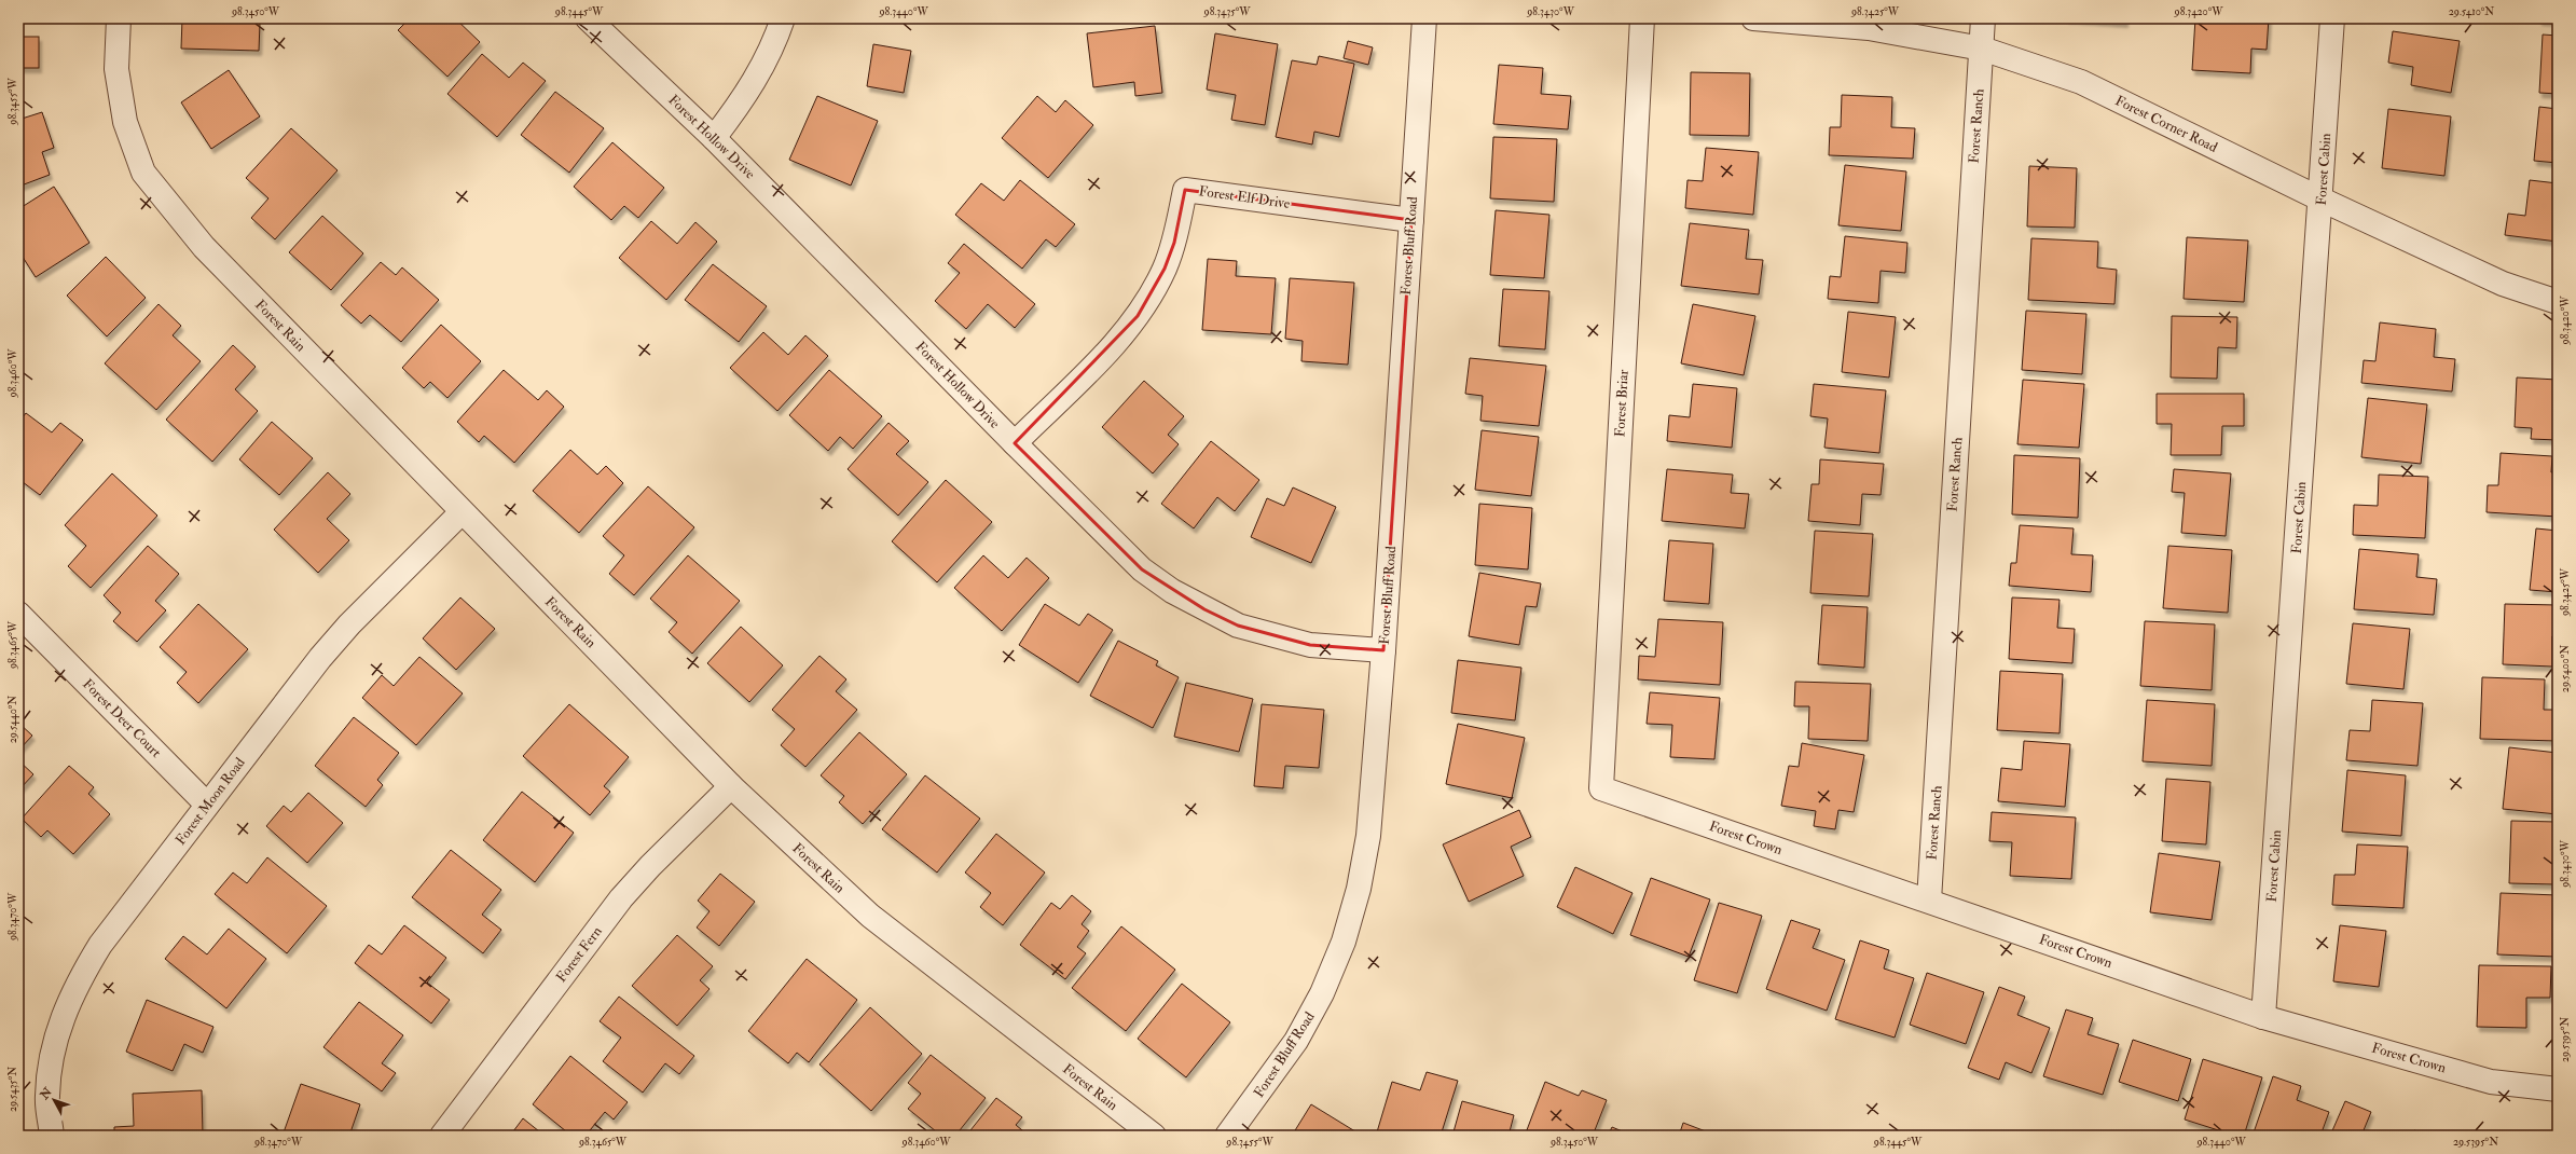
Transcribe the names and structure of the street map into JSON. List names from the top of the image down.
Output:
{
  "streets": {
    "street": [
      "Forest Corner Road",
      "Forest Ranch",
      "Forest Hollow Drive",
      "Forest Cabin",
      "Forest Elf Drive",
      "Forest Bluff Road",
      "Forest Rain",
      "Forest Briar",
      "Forest Deer Court",
      "Forest Moon Road",
      "Forest Crown",
      "Forest Fern"
    ]
  },
  "crossings": [
    ["Forest Corner Road", "Forest Ranch"],
    ["Forest Corner Road", "Forest Cabin"],
    ["Forest Ranch", "Forest Crown"],
    ["Forest Hollow Drive", "Forest Elf Drive"],
    ["Forest Hollow Drive", "Forest Bluff Road"],
    ["Forest Cabin", "Forest Crown"],
    ["Forest Elf Drive", "Forest Bluff Road"],
    ["Forest Rain", "Forest Moon Road"],
    ["Forest Rain", "Forest Fern"],
    ["Forest Briar", "Forest Crown"],
    ["Forest Deer Court", "Forest Moon Road"]
  ],
  "north": "top left",
  "coordinates": [
    "98.3450°W",
    "98.3445°W",
    "98.3440°W",
    "98.3435°W",
    "98.3430°W",
    "98.3425°W",
    "98.3420°W",
    "29.5410°N",
    "98.3455°W",
    "98.3460°W",
    "98.3465°W",
    "29.5400°N",
    "29.5440°N",
    "98.3470°W",
    "29.5395°N",
    "29.5435°N"
  ]
}
